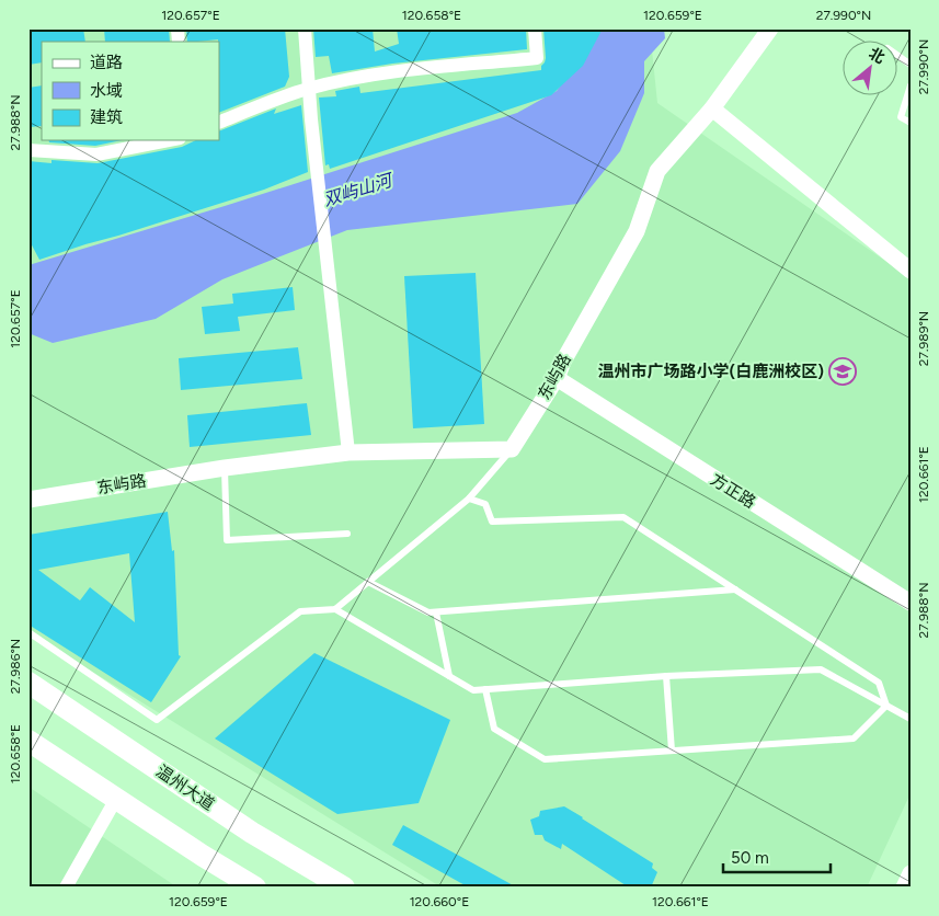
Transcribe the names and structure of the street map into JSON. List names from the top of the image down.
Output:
{
  "streets": {
    "main road": ["温州大道"],
    "street": ["东屿路", "方正路"]
  },
  "crossings": [
    ["东屿路", "方正路"]
  ],
  "water": ["双屿山河"],
  "places": {
    "school or university": ["温州市广场路小学(白鹿洲校区)"]
  },
  "legend": ["道路", "水域", "建筑"],
  "scale_bar": "50 m",
  "north": "top right",
  "coordinates": [
    "120.657°E",
    "120.658°E",
    "120.659°E",
    "27.990°N",
    "27.988°N",
    "27.989°N",
    "120.661°E",
    "27.986°N",
    "120.660°E"
  ]
}
